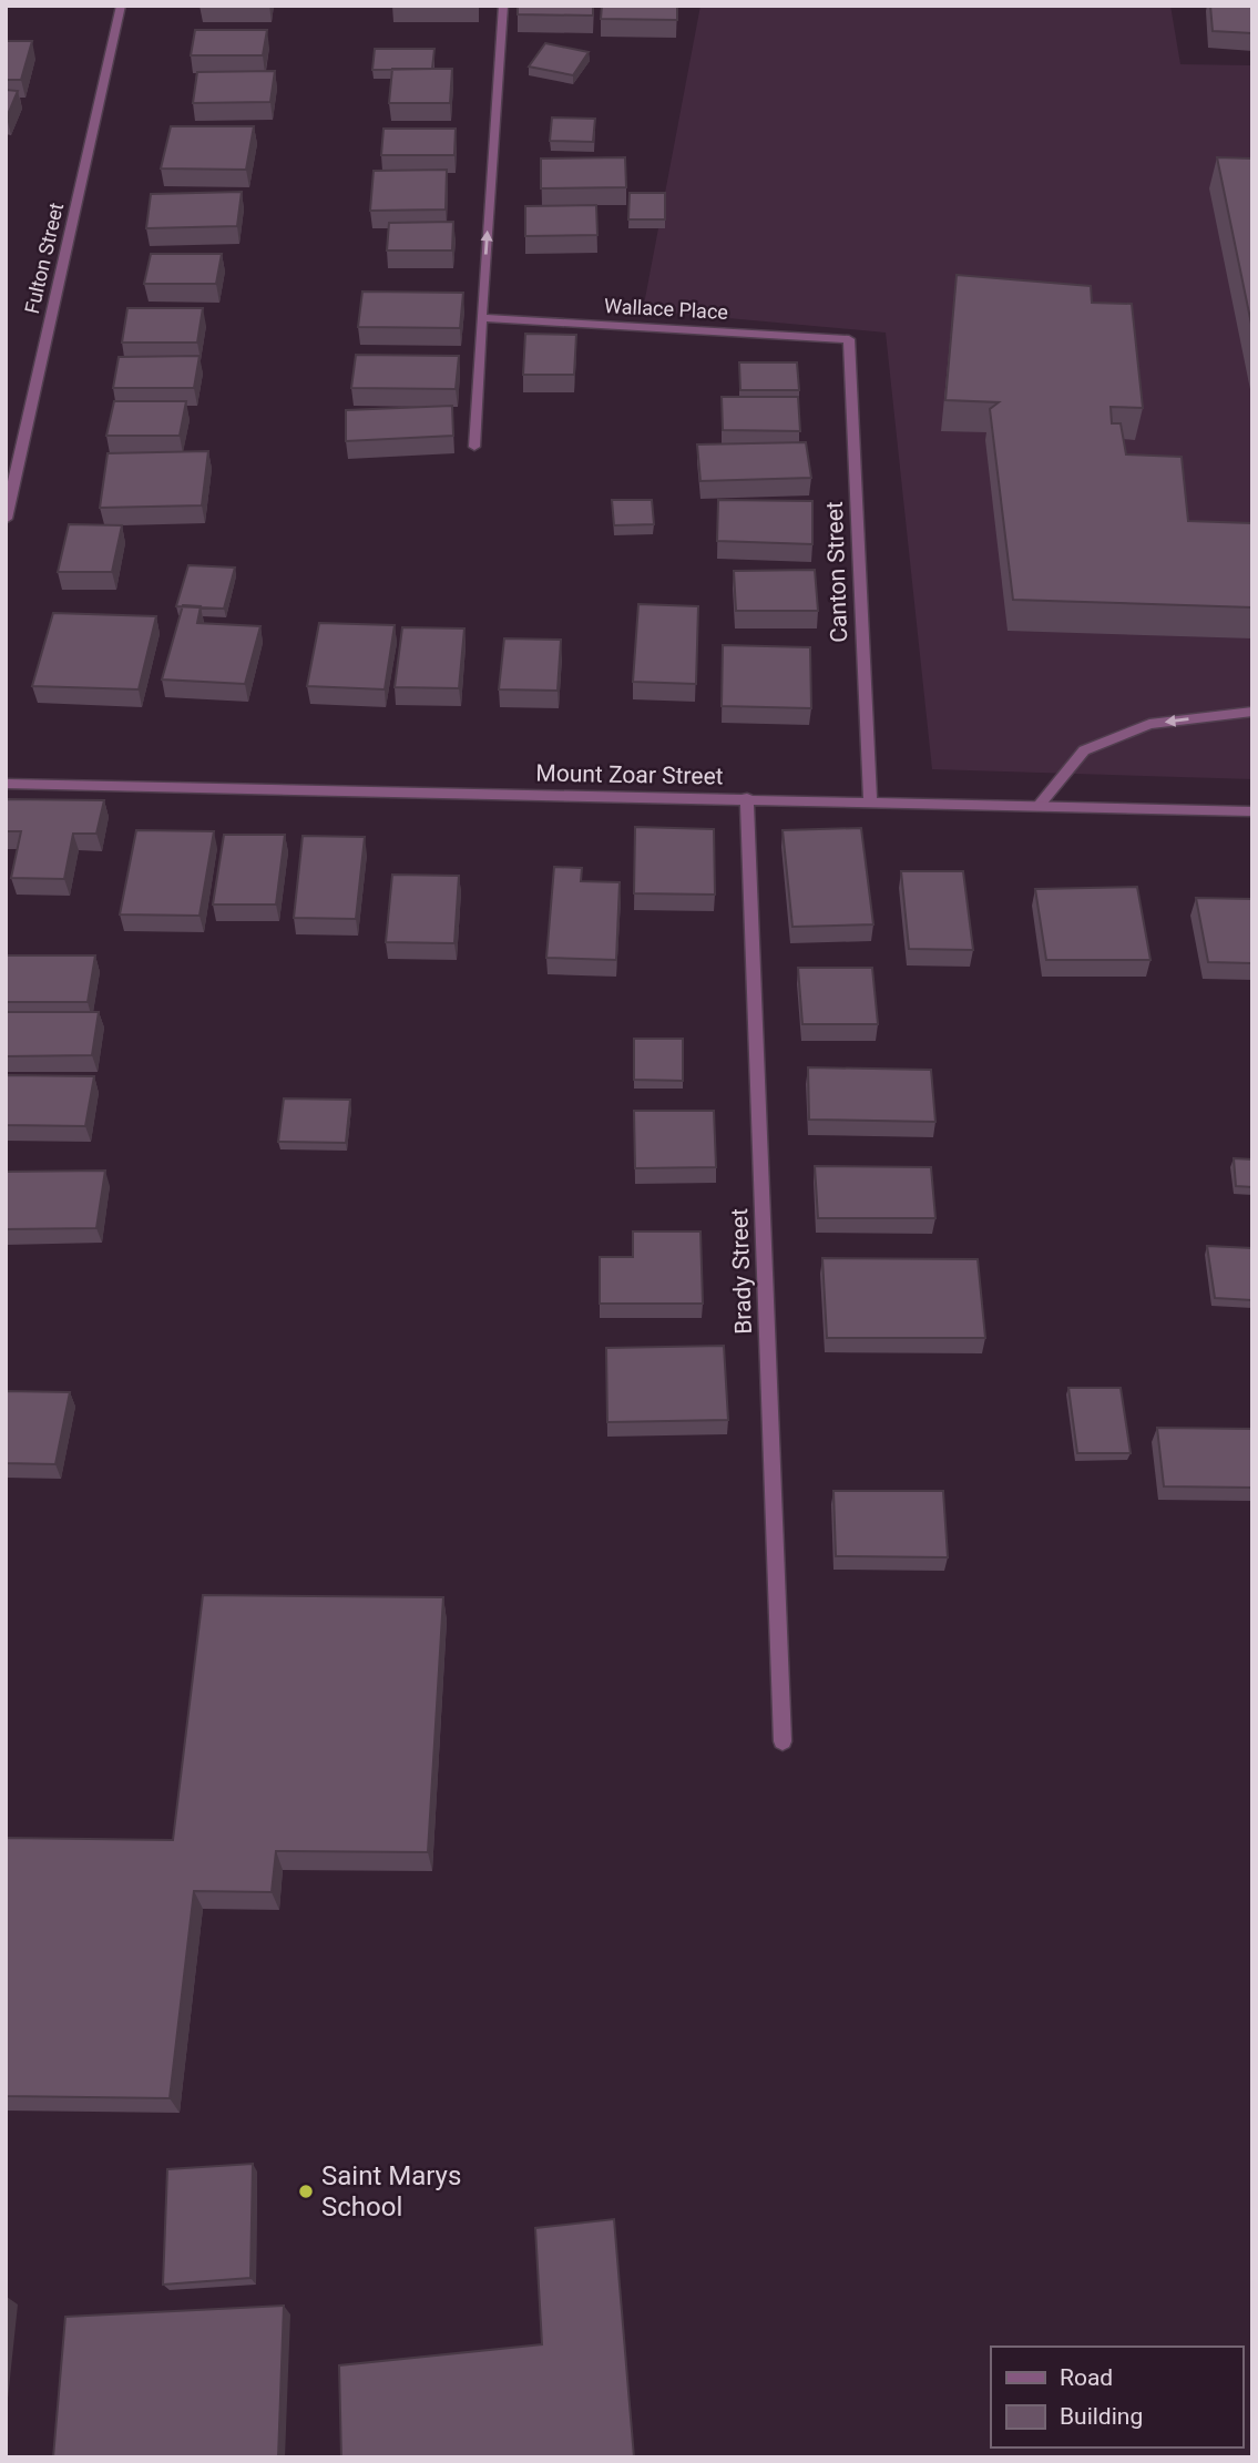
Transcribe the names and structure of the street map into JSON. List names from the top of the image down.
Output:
{
  "streets": {
    "street": [
      "Fulton Street",
      "Wallace Place",
      "Canton Street",
      "Mount Zoar Street",
      "Brady Street"
    ]
  },
  "crossings": [
    ["Wallace Place", "Canton Street"],
    ["Canton Street", "Mount Zoar Street"],
    ["Mount Zoar Street", "Brady Street"]
  ],
  "places": ["Saint Marys School"],
  "legend": ["Road", "Building"]
}
